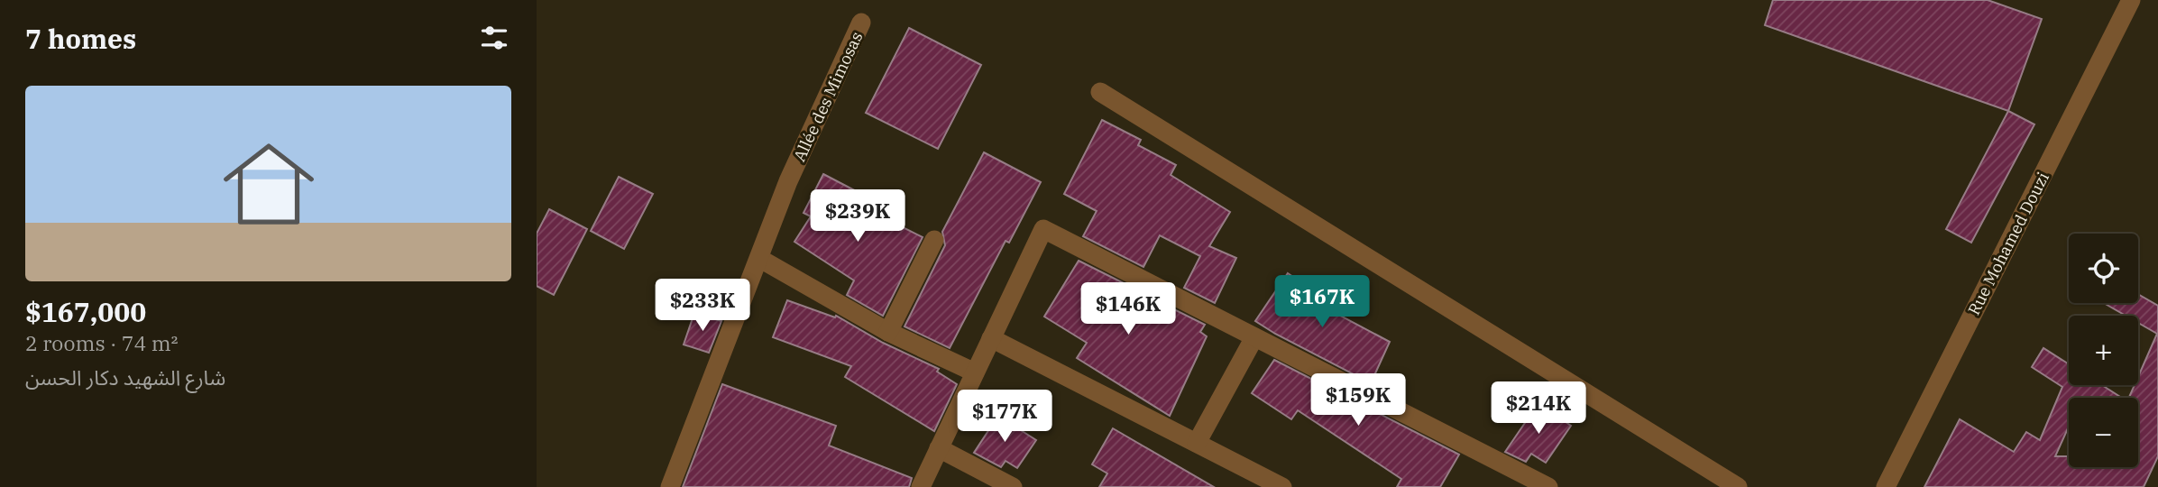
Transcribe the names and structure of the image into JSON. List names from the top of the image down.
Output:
{
  "streets": {
    "street": ["Allée des Mimosas", "Rue Mohamed Douzi"]
  },
  "page": {
    "heading": "7 homes",
    "list": [
      {
        "name": "$167,000",
        "note": "2 rooms · 74 m² · شارع الشهيد دكار الحسن"
      }
    ],
    "price": [
      "$239K",
      "$167K",
      "$233K",
      "$146K",
      "$159K",
      "$214K",
      "$177K"
    ],
    "map_buttons": ["+", "−"]
  }
}
